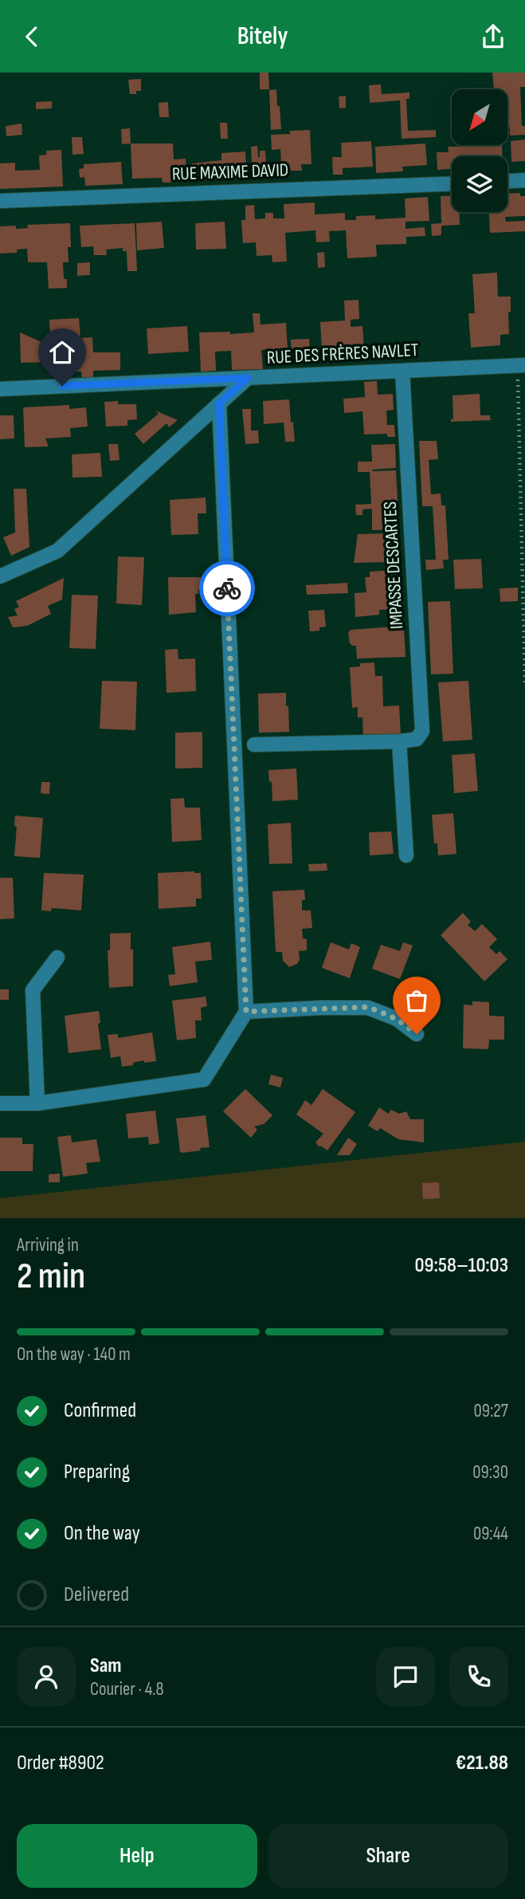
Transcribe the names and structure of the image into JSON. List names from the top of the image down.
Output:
{
  "streets": {
    "street": ["RUE MAXIME DAVID", "RUE DES FRÈRES NAVLET", "IMPASSE DESCARTES"]
  },
  "crossings": [
    ["RUE DES FRÈRES NAVLET", "IMPASSE DESCARTES"]
  ],
  "north": "bottom left",
  "page": {
    "header": "Bitely",
    "heading": ["2 min", "Arriving in", "09:58–10:03"],
    "panel": [
      "Sam",
      "Courier · 4.8",
      "Order #8902",
      "€21.88"
    ],
    "bar": "On the way · 140 m",
    "list": [
      ["Confirmed", "09:27"],
      ["Preparing", "09:30"],
      ["On the way", "09:44"],
      "Delivered"
    ],
    "buttons": ["Help", "Share"]
  }
}
